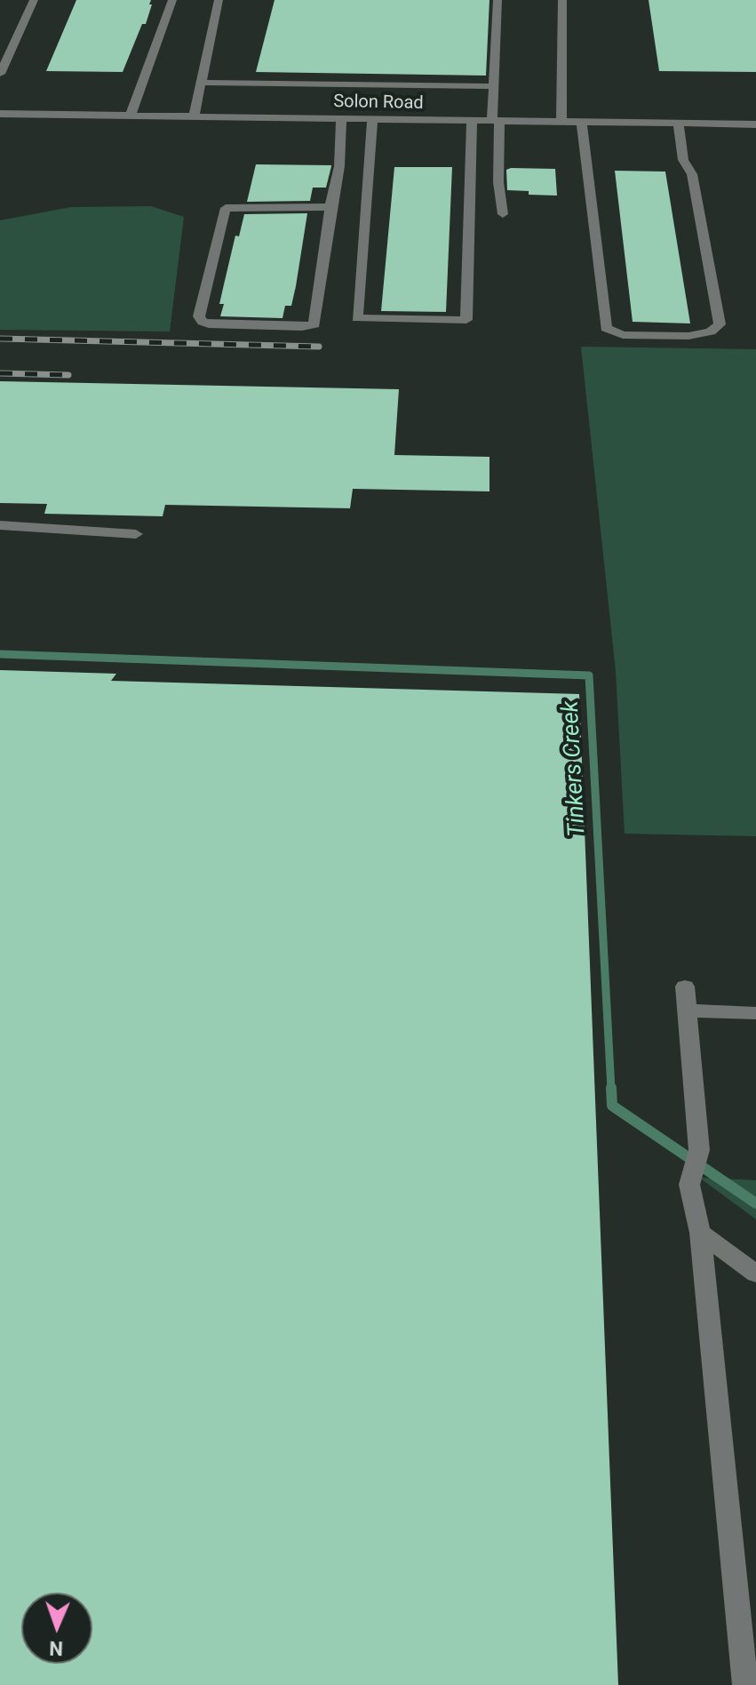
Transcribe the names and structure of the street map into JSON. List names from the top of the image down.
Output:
{
  "streets": {
    "street": ["Solon Road"]
  },
  "water": ["Tinkers Creek"],
  "north": "bottom"
}
